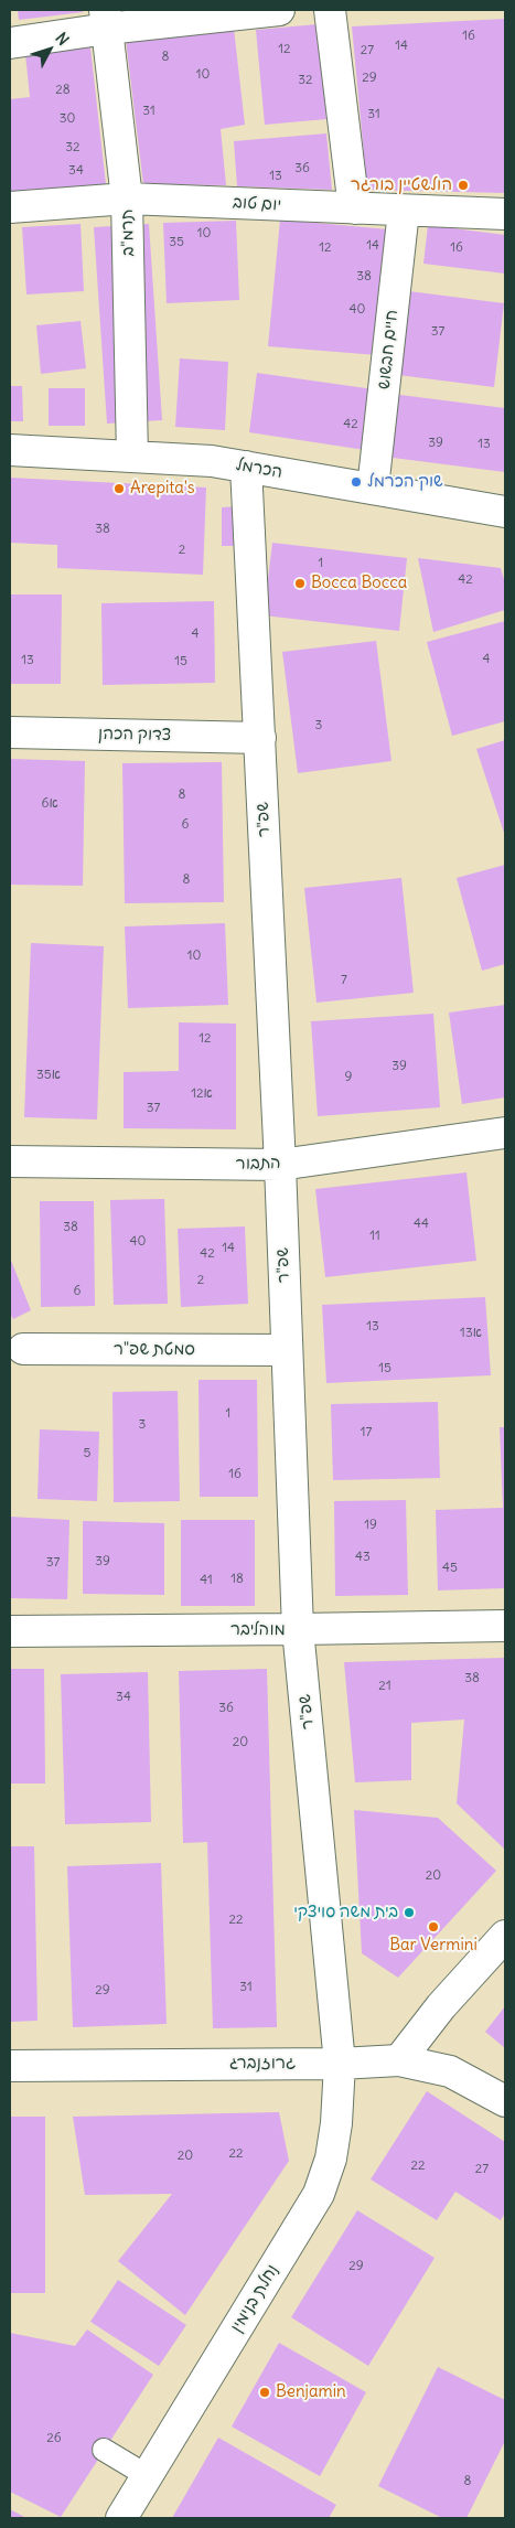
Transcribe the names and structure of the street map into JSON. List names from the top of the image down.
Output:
{
  "streets": {
    "street": [
      "יום טוב",
      "תרמ\"ב",
      "חיים חבשוש",
      "הכרמל",
      "צדוק הכהן",
      "שפ\"ר",
      "התבור",
      "סמטת שפ\"ר",
      "מוהליבר",
      "גרוזנברג",
      "נחלת בנימין"
    ]
  },
  "crossings": [
    ["יום טוב", "תרמ\"ב"],
    ["יום טוב", "חיים חבשוש"],
    ["תרמ\"ב", "הכרמל"],
    ["חיים חבשוש", "הכרמל"],
    ["הכרמל", "שפ\"ר"],
    ["צדוק הכהן", "שפ\"ר"],
    ["שפ\"ר", "התבור"],
    ["שפ\"ר", "סמטת שפ\"ר"],
    ["שפ\"ר", "מוהליבר"],
    ["שפ\"ר", "גרוזנברג"],
    ["שפ\"ר", "נחלת בנימין"],
    ["גרוזנברג", "נחלת בנימין"]
  ],
  "places": [
    "הולשטיין בורגר",
    "שוק הכרמל",
    "Arepita's",
    "Bocca Bocca",
    "בית משה סויצקי",
    "Bar Vermini",
    "Benjamin"
  ],
  "house_numbers": [
    "16",
    "14",
    "12",
    "27",
    "8",
    "10",
    "29",
    "32",
    "28",
    "31",
    "31",
    "30",
    "32",
    "36",
    "34",
    "13",
    "10",
    "35",
    "14",
    "12",
    "16",
    "38",
    "40",
    "37",
    "42",
    "39",
    "13",
    "38",
    "2",
    "1",
    "42",
    "4",
    "4",
    "13",
    "15",
    "3",
    "8",
    "6א",
    "6",
    "8",
    "10",
    "7",
    "12",
    "39",
    "35א",
    "9",
    "12א",
    "37",
    "44",
    "38",
    "11",
    "40",
    "14",
    "42",
    "2",
    "6",
    "13",
    "13א",
    "15",
    "1",
    "3",
    "17",
    "5",
    "16",
    "19",
    "43",
    "39",
    "37",
    "45",
    "18",
    "41",
    "38",
    "21",
    "34",
    "36",
    "20",
    "20",
    "22",
    "31",
    "29",
    "22",
    "20",
    "22",
    "27",
    "29",
    "26",
    "8"
  ],
  "north": "top right"
}
